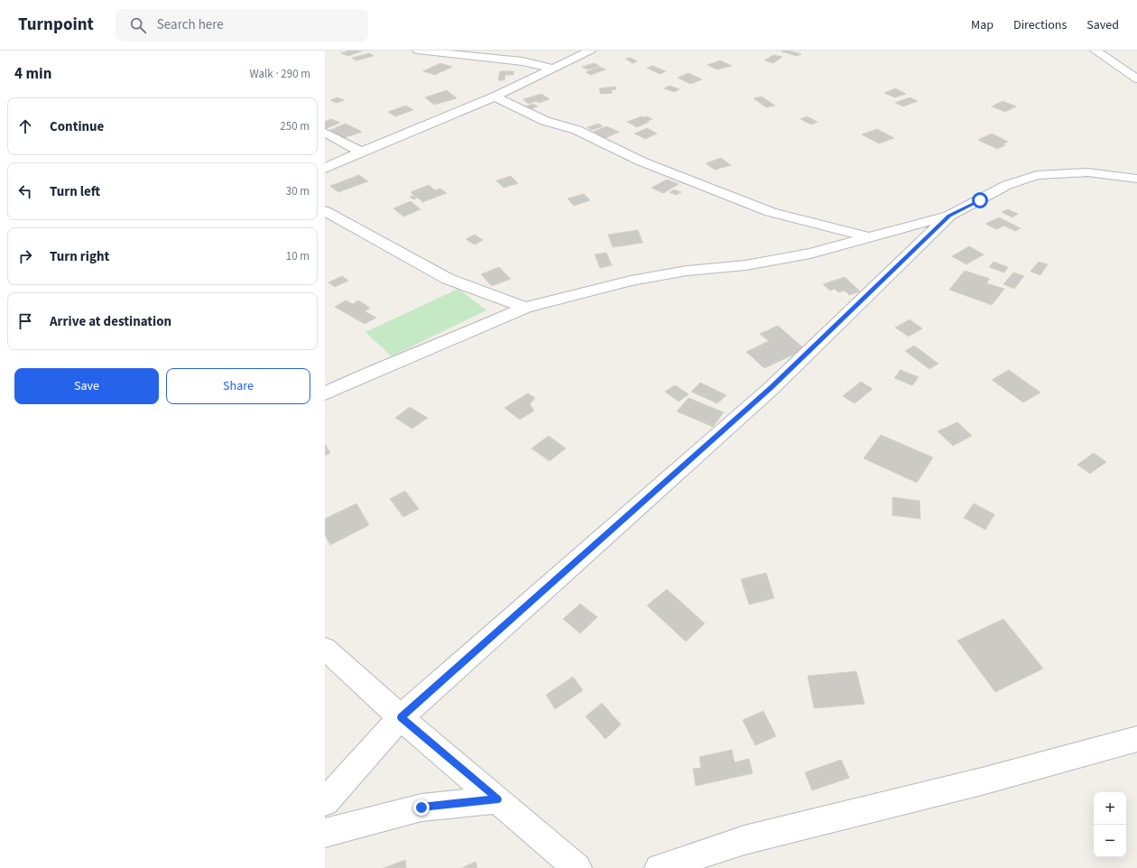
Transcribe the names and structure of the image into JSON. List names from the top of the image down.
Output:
{
  "page": {
    "header": "Turnpoint",
    "search": "Search here",
    "nav": ["Map", "Directions", "Saved"],
    "heading": ["4 min", "Walk · 290 m"],
    "list": [
      ["Continue", "250 m"],
      ["Turn left", "30 m"],
      ["Turn right", "10 m"],
      "Arrive at destination"
    ],
    "buttons": ["Save", "Share"],
    "map_buttons": ["+", "−"]
  }
}
